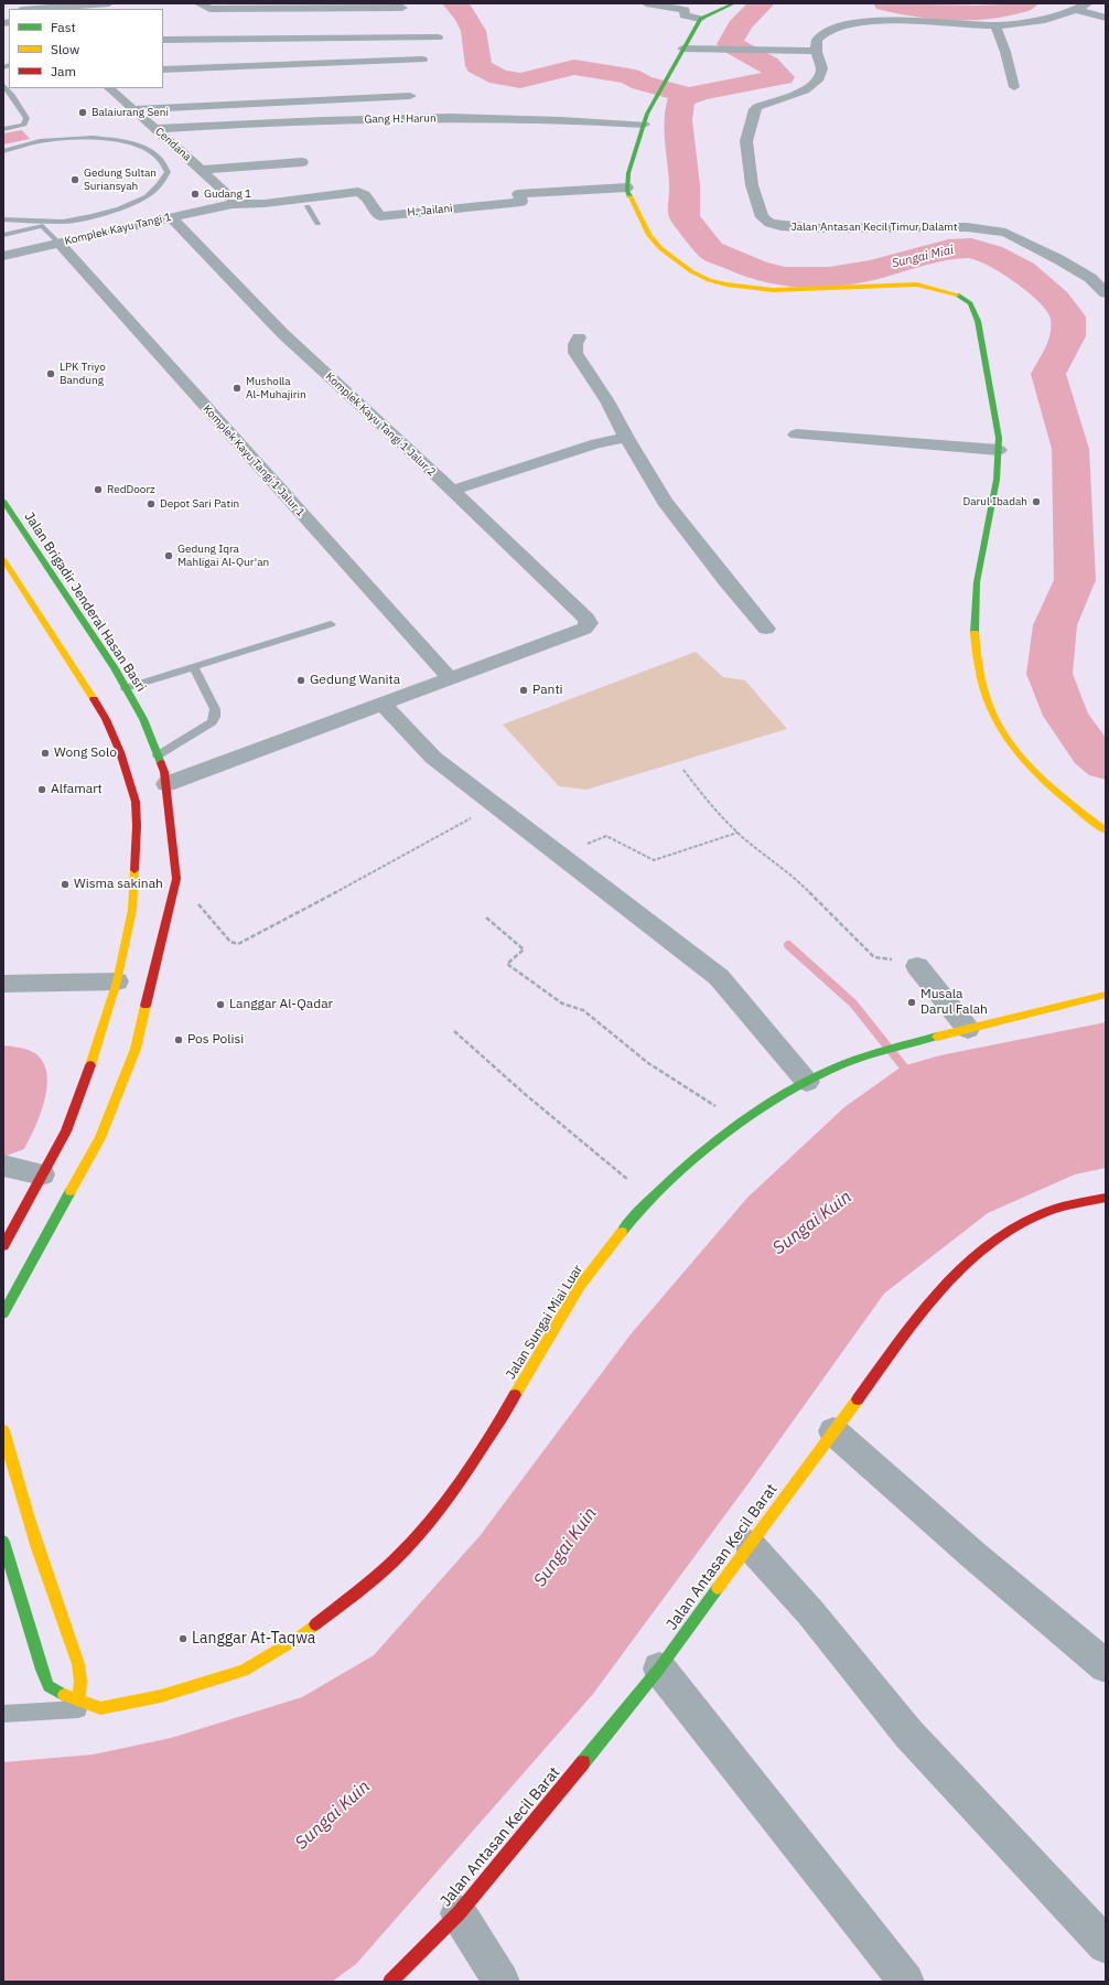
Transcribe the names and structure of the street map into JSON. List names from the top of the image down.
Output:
{
  "streets": {
    "main road": ["Jalan Brigadir Jenderal Hasan Basri", "Jalan Sungai Miai Luar", "Jalan Antasan Kecil Barat"],
    "street": [
      "Gang H. Harun",
      "Cendana",
      "H. Jailani",
      "Jalan Antasan Kecil Timur Dalamt",
      "Komplek Kayu Tangi 1",
      "Komplek Kayu Tangi 1 Jalur 2",
      "Komplek Kayu Tangi 1 Jalur 1"
    ]
  },
  "crossings": [
    ["Gang H. Harun", "Cendana"],
    ["Cendana", "H. Jailani"],
    ["Cendana", "Komplek Kayu Tangi 1"],
    ["H. Jailani", "Komplek Kayu Tangi 1"],
    ["Komplek Kayu Tangi 1", "Komplek Kayu Tangi 1 Jalur 2"],
    ["Komplek Kayu Tangi 1", "Komplek Kayu Tangi 1 Jalur 1"],
    ["Komplek Kayu Tangi 1 Jalur 2", "Komplek Kayu Tangi 1 Jalur 1"]
  ],
  "water": ["Sungai Miai", "Sungai Kuin"],
  "places": [
    "Balaiurang Seni",
    "Gedung Sultan Suriansyah",
    "Gudang 1",
    "LPK Triyo Bandung",
    "Musholla Al-Muhajirin",
    "RedDoorz",
    "Darul Ibadah",
    "Depot Sari Patin",
    "Gedung Iqra Mahligai Al-Qur'an",
    "Gedung Wanita",
    "Panti",
    "Wong Solo",
    "Alfamart",
    "Wisma sakinah",
    "Musala Darul Falah",
    "Langgar Al-Qadar",
    "Pos Polisi",
    "Langgar At-Taqwa"
  ],
  "legend": ["Fast", "Slow", "Jam"]
}
